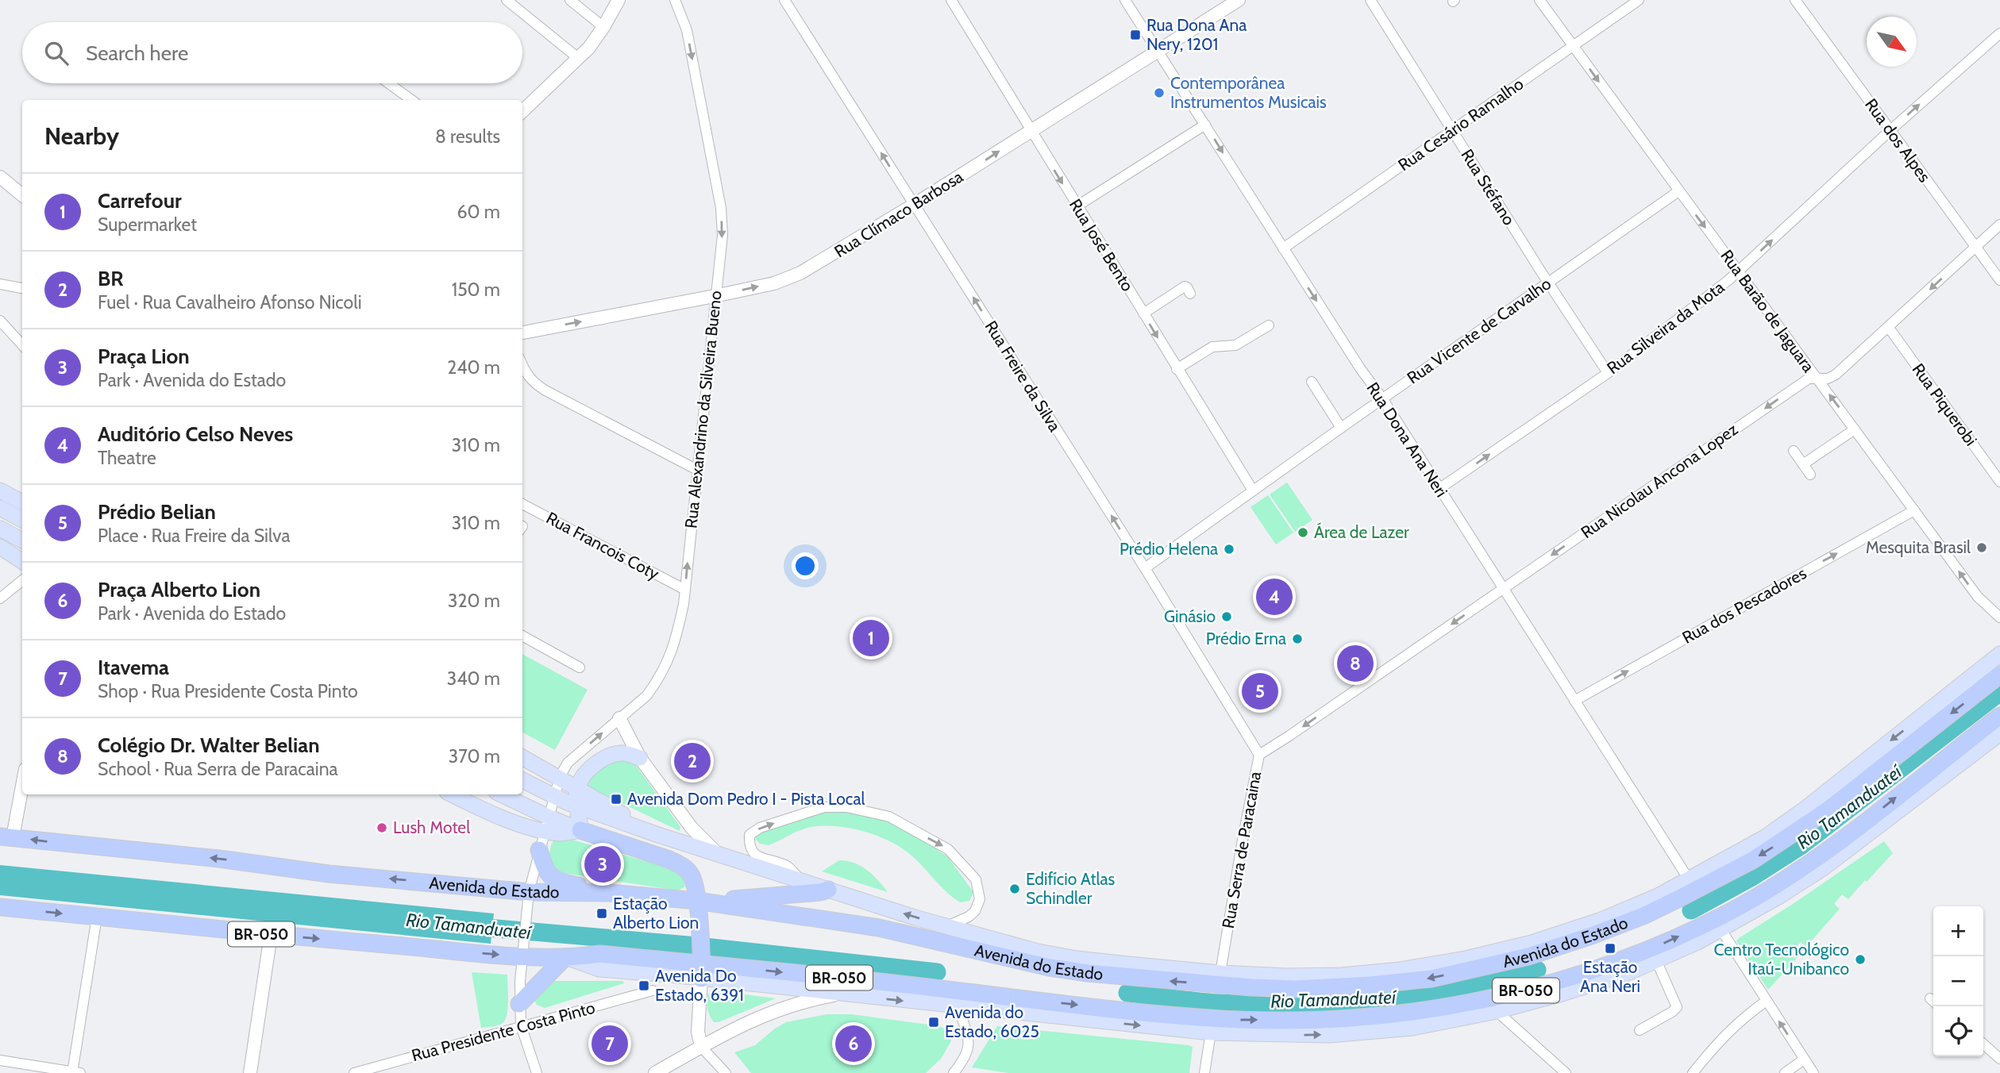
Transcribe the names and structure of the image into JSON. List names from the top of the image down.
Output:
{
  "streets": {
    "highway": ["Avenida do Estado", "BR-050"],
    "main road": ["Rua Clímaco Barbosa"],
    "street": [
      "Rua Cesário Ramalho",
      "Rua dos Alpes",
      "Rua Stéfano",
      "Rua José Bento",
      "Rua Barão de Jaguara",
      "Rua Silveira da Mota",
      "Rua Vicente de Carvalho",
      "Rua Freire da Silva",
      "Rua Piquerobi",
      "Rua Alexandrino da Silveira Bueno",
      "Rua Dona Ana Neri",
      "Rua Nicolau Ancona Lopez",
      "Rua Francois Coty",
      "Rua dos Pescadores",
      "Rua Serra de Paracaina",
      "Rua Presidente Costa Pinto"
    ]
  },
  "crossings": [
    ["Rua Cesário Ramalho", "Rua Stéfano"],
    ["Rua Cesário Ramalho", "Rua Barão de Jaguara"],
    ["Rua Cesário Ramalho", "Rua Dona Ana Neri"],
    ["Rua dos Alpes", "Rua Silveira da Mota"],
    ["Rua dos Alpes", "Rua Nicolau Ancona Lopez"],
    ["Rua Stéfano", "Rua Silveira da Mota"],
    ["Rua Stéfano", "Rua Vicente de Carvalho"],
    ["Rua Clímaco Barbosa", "Rua José Bento"],
    ["Rua Clímaco Barbosa", "Rua Freire da Silva"],
    ["Rua Clímaco Barbosa", "Rua Alexandrino da Silveira Bueno"],
    ["Rua Clímaco Barbosa", "Rua Dona Ana Neri"],
    ["Rua José Bento", "Rua Vicente de Carvalho"],
    ["Rua Barão de Jaguara", "Rua Silveira da Mota"],
    ["Rua Barão de Jaguara", "Rua Vicente de Carvalho"],
    ["Rua Barão de Jaguara", "Rua Nicolau Ancona Lopez"],
    ["Rua Barão de Jaguara", "Rua dos Pescadores"],
    ["Rua Silveira da Mota", "Rua Dona Ana Neri"],
    ["Rua Vicente de Carvalho", "Rua Freire da Silva"],
    ["Rua Vicente de Carvalho", "Rua Dona Ana Neri"],
    ["Rua Freire da Silva", "Rua Serra de Paracaina"],
    ["Rua Piquerobi", "Rua Nicolau Ancona Lopez"],
    ["Rua Alexandrino da Silveira Bueno", "Rua Francois Coty"],
    ["Rua Dona Ana Neri", "Rua Nicolau Ancona Lopez"],
    ["Rua Dona Ana Neri", "Rua dos Pescadores"],
    ["Rua Dona Ana Neri", "Rua Serra de Paracaina"],
    ["Rua Dona Ana Neri", "Avenida do Estado"],
    ["Rua Nicolau Ancona Lopez", "Rua Serra de Paracaina"],
    ["Rua Serra de Paracaina", "Avenida do Estado"]
  ],
  "one_way": [
    "Rua Clímaco Barbosa",
    "Rua Silveira da Mota",
    "Rua Freire da Silva",
    "Rua Nicolau Ancona Lopez",
    "Rua dos Pescadores",
    "Rua Serra de Paracaina"
  ],
  "water": ["Rio Tamanduateí"],
  "places": {
    "transit": [
      "Rua Dona Ana Nery, 1201",
      "Avenida Dom Pedro I - Pista Local",
      "Estação Alberto Lion",
      "Estação Ana Neri",
      "Avenida Do Estado, 6391",
      "Avenida do Estado, 6025"
    ],
    "other": [
      "Contemporânea Instrumentos Musicais",
      "Área de Lazer",
      "Mesquita Brasil",
      "Prédio Helena",
      "Ginásio",
      "Prédio Erna",
      "Lush Motel",
      "Edifício Atlas Schindler",
      "Centro Tecnológico Itaú-Unibanco"
    ]
  },
  "north": "bottom right",
  "page": {
    "search": "Search here",
    "heading": ["Nearby", "8 results"],
    "list": [
      {
        "mark": "1",
        "name": "Carrefour",
        "note": "Supermarket",
        "value": "60 m"
      },
      {
        "mark": "2",
        "name": "BR",
        "note": "Fuel · Rua Cavalheiro Afonso Nicoli",
        "value": "150 m"
      },
      {
        "mark": "3",
        "name": "Praça Lion",
        "note": "Park · Avenida do Estado",
        "value": "240 m"
      },
      {
        "mark": "4",
        "name": "Auditório Celso Neves",
        "note": "Theatre",
        "value": "310 m"
      },
      {
        "mark": "5",
        "name": "Prédio Belian",
        "note": "Place · Rua Freire da Silva",
        "value": "310 m"
      },
      {
        "mark": "6",
        "name": "Praça Alberto Lion",
        "note": "Park · Avenida do Estado",
        "value": "320 m"
      },
      {
        "mark": "7",
        "name": "Itavema",
        "note": "Shop · Rua Presidente Costa Pinto",
        "value": "340 m"
      },
      {
        "mark": "8",
        "name": "Colégio Dr. Walter Belian",
        "note": "School · Rua Serra de Paracaina",
        "value": "370 m"
      }
    ],
    "pins": [
      "4",
      "1",
      "8",
      "5",
      "2",
      "3",
      "6",
      "7"
    ],
    "map_buttons": ["+", "−"]
  }
}
